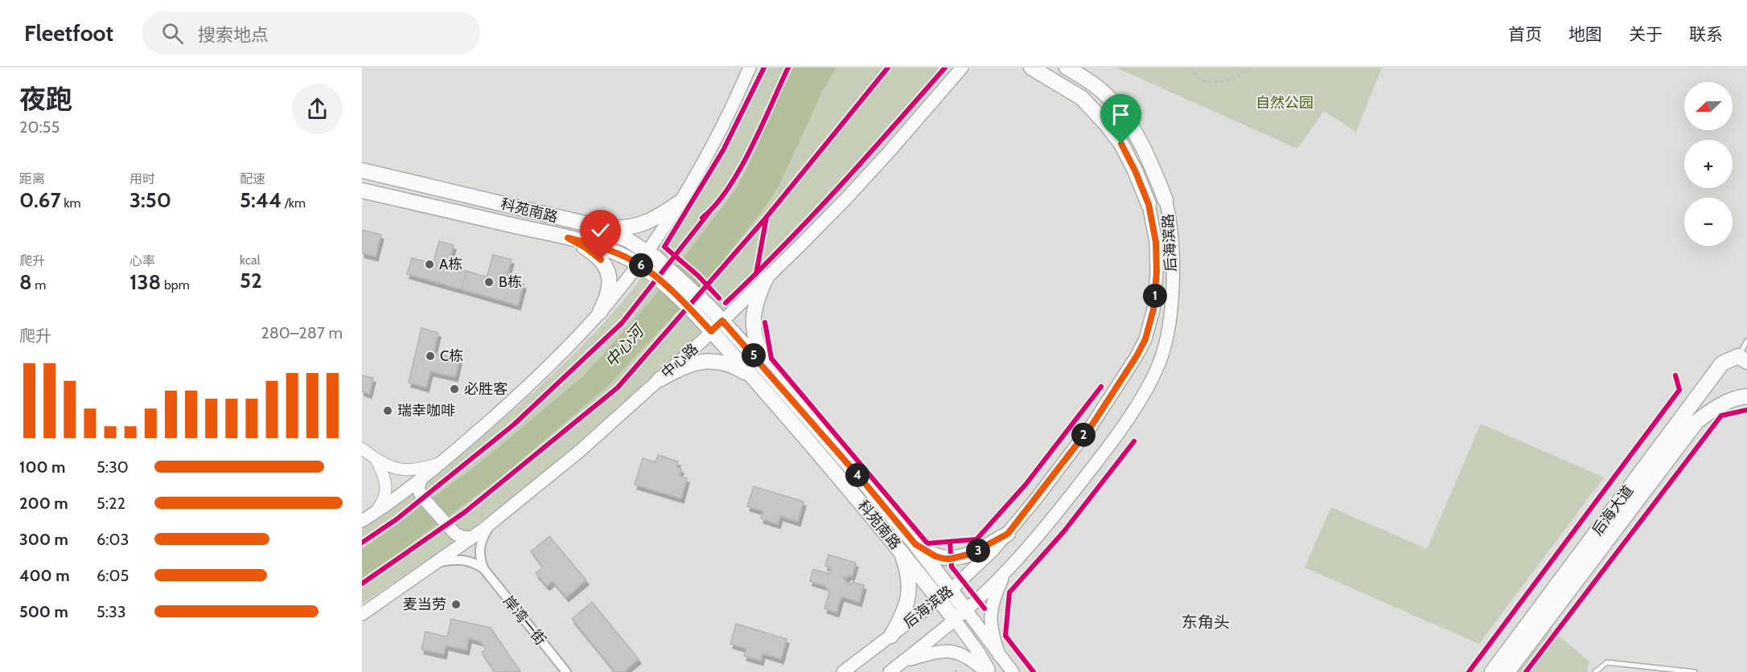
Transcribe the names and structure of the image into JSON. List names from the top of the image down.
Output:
{
  "streets": {
    "main road": [
      "科苑南路",
      "后海滨路",
      "中心路",
      "后海大道"
    ],
    "street": ["岸湾一街"]
  },
  "crossings": [
    ["科苑南路", "后海滨路"],
    ["科苑南路", "中心路"]
  ],
  "districts": ["东角头"],
  "water": ["中心河"],
  "parks": ["自然公园"],
  "places": [
    "A栋",
    "B栋",
    "C栋",
    "必胜客",
    "瑞幸咖啡",
    "麦当劳"
  ],
  "north": "left",
  "page": {
    "header": "Fleetfoot",
    "search": "搜索地点",
    "nav": [
      "首页",
      "地图",
      "关于",
      "联系"
    ],
    "heading": ["夜跑", "20:55"],
    "map_buttons": ["+", "−"],
    "stats": [
      ["距离", "0.67 km"],
      ["用时", "3:50"],
      ["配速", "5:44 /km"],
      ["爬升", "8 m"],
      ["心率", "138 bpm"],
      ["kcal", "52"]
    ],
    "pins": [
      "6",
      "1",
      "5",
      "2",
      "4",
      "3"
    ],
    "chart": ["爬升", "280–287 m"],
    "list": [
      {
        "name": "100 m",
        "note": "5:30"
      },
      {
        "name": "200 m",
        "note": "5:22"
      },
      {
        "name": "300 m",
        "note": "6:03"
      },
      {
        "name": "400 m",
        "note": "6:05"
      },
      {
        "name": "500 m",
        "note": "5:33"
      }
    ]
  }
}
